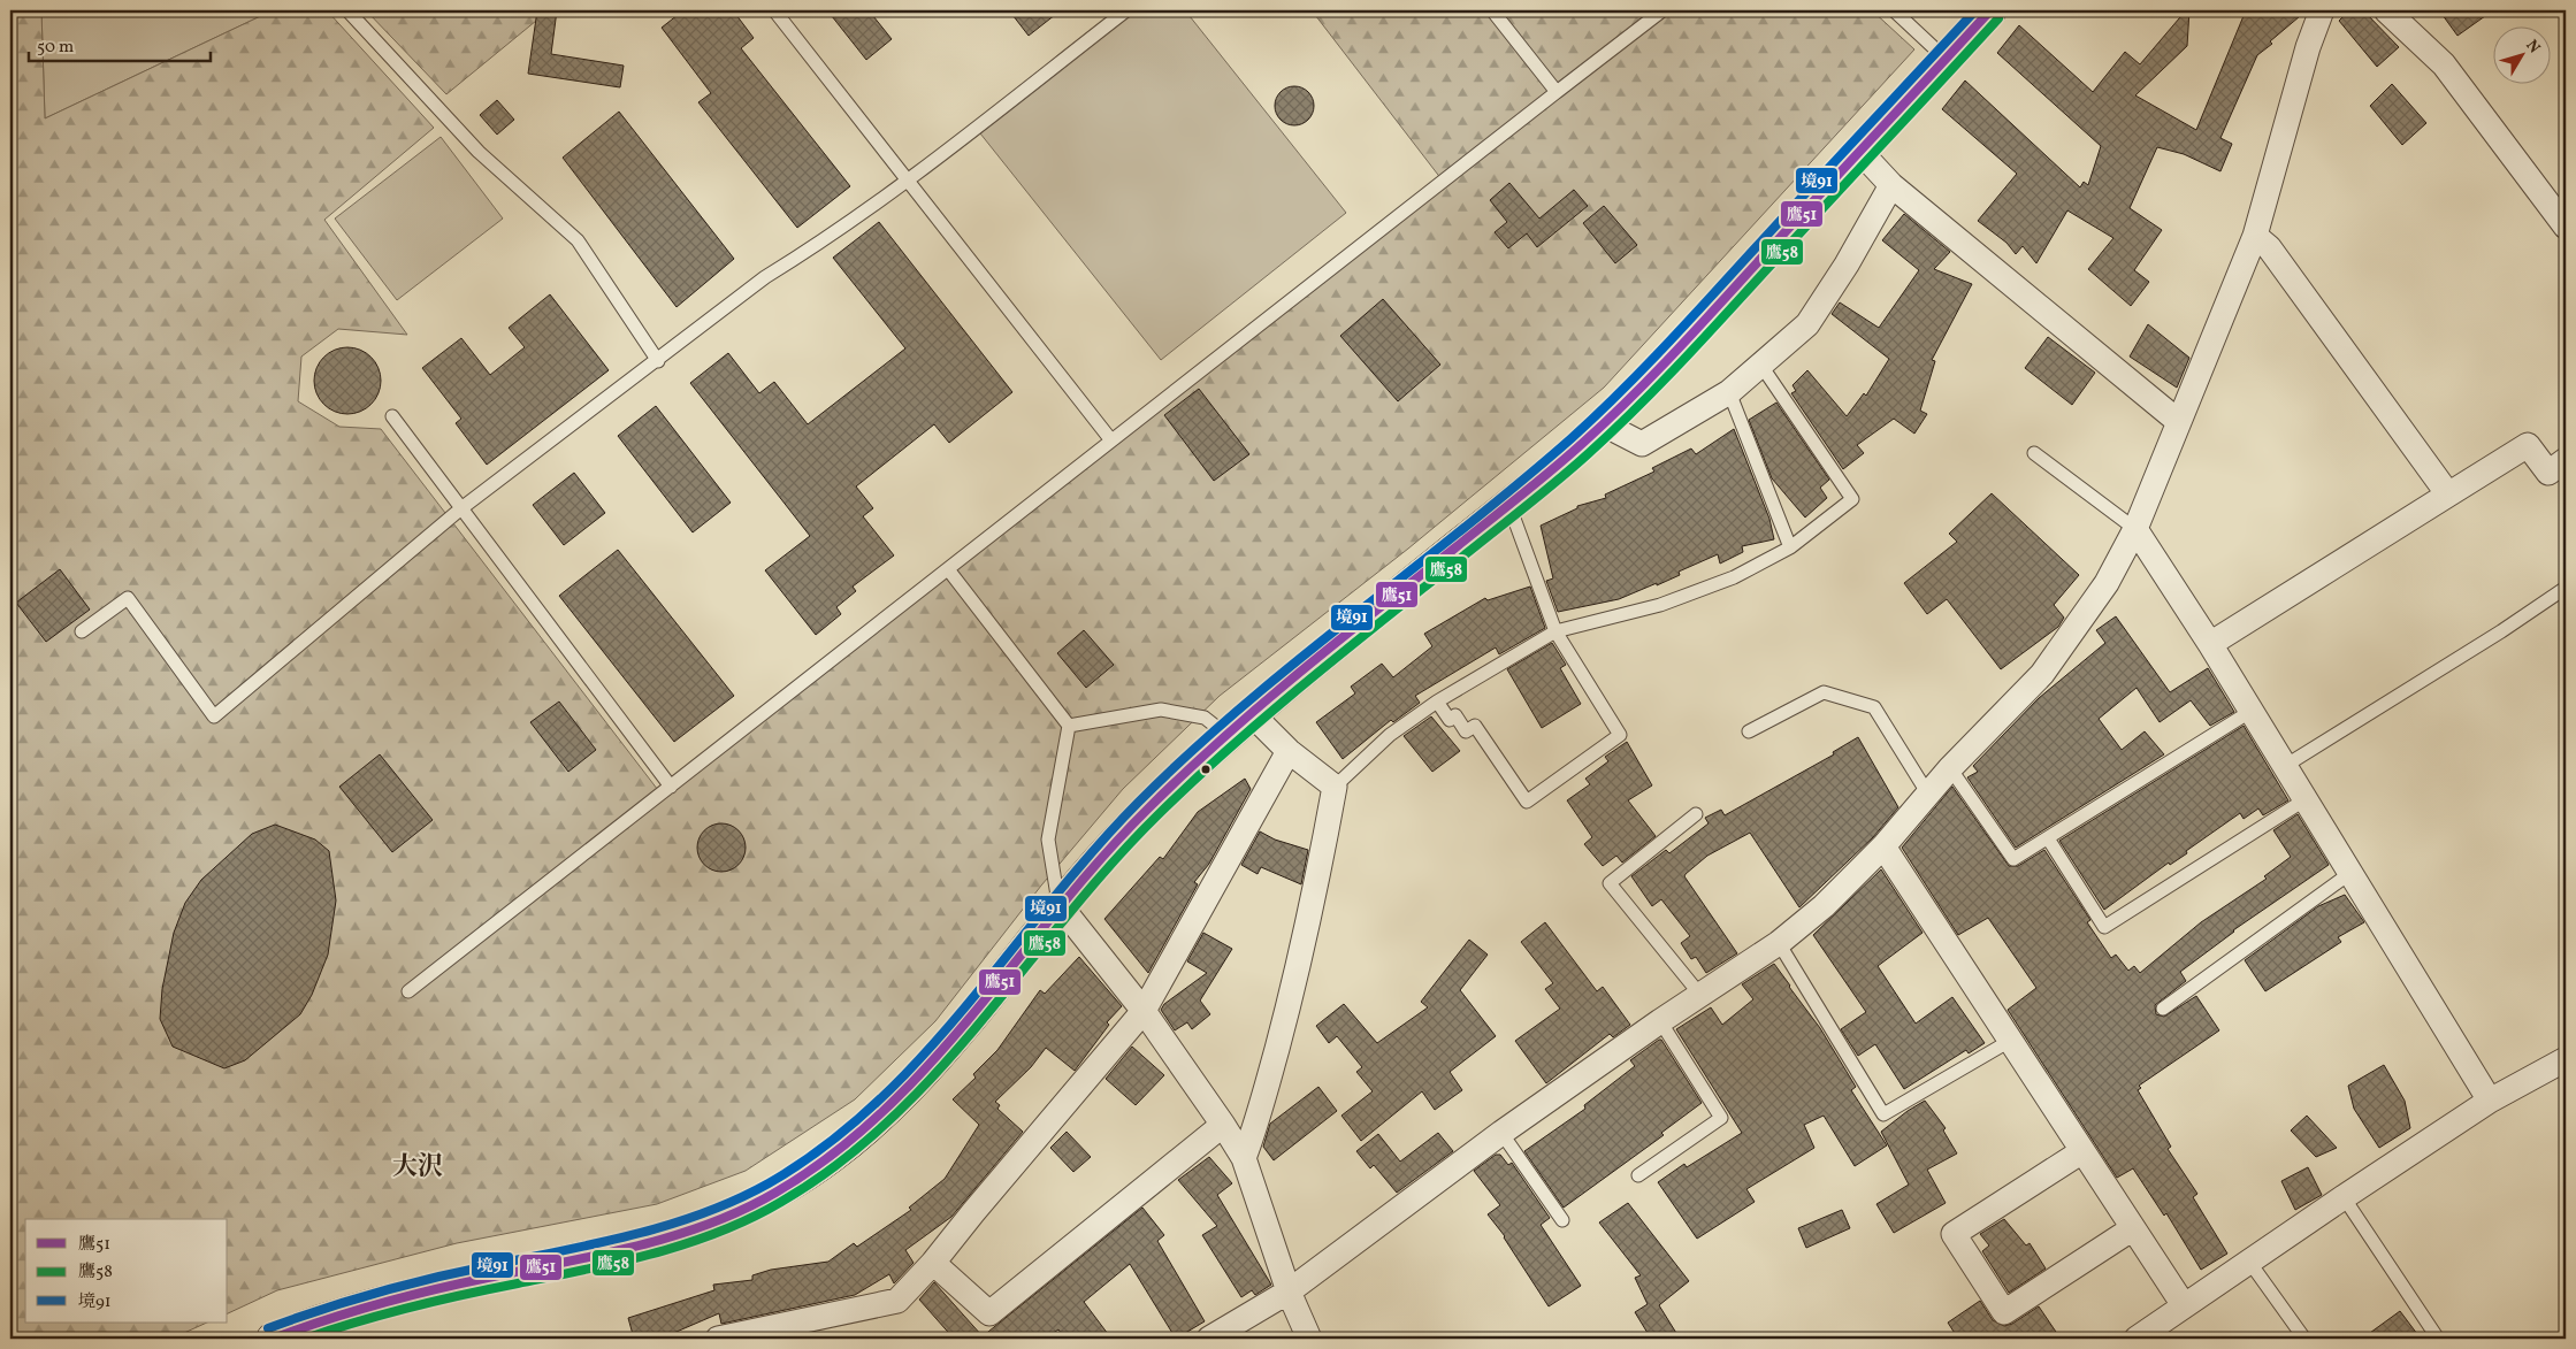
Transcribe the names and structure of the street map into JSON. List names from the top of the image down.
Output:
{
  "districts": ["大沢"],
  "lines": ["transit line 鷹51", "transit line 境91", "transit line 鷹58"],
  "legend": ["鷹51", "鷹58", "境91"],
  "scale_bar": "50 m",
  "north": "top right"
}
